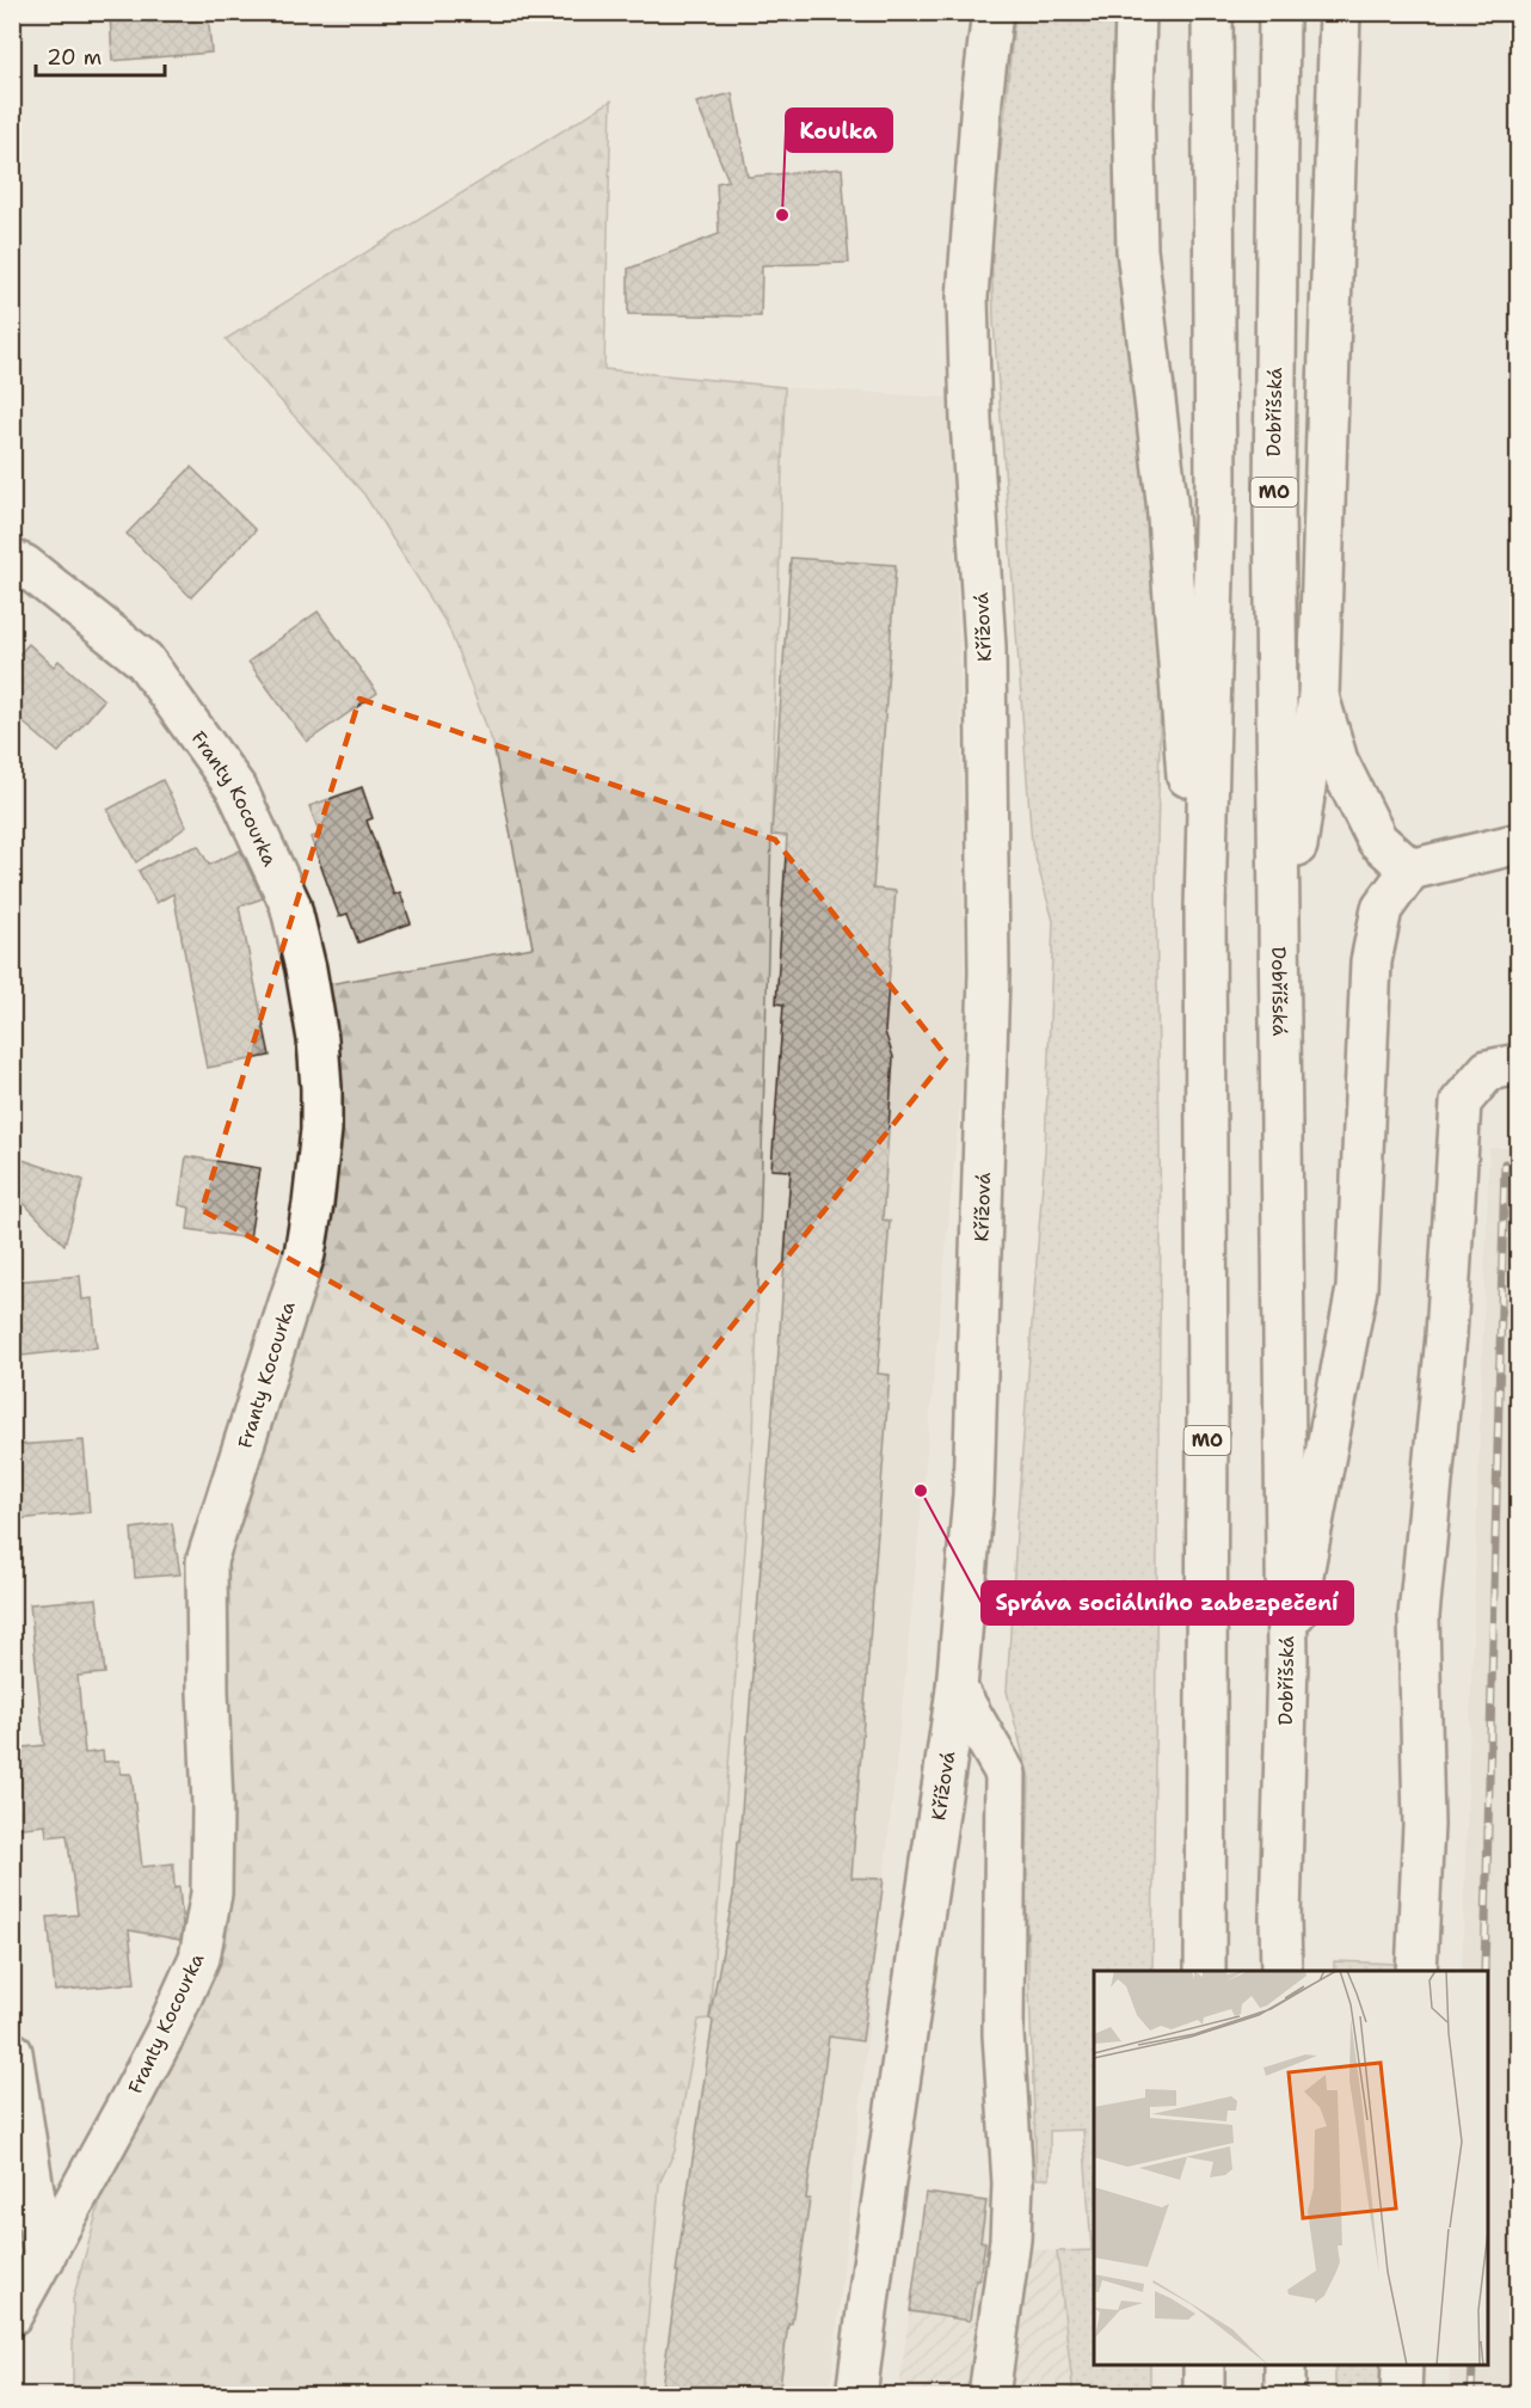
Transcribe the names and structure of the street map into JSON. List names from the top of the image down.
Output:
{
  "streets": {
    "main road": [
      "Dobříšská",
      "MO",
      "Křížová",
      "Franty Kocourka"
    ]
  },
  "places": ["Koulka", "Správa sociálního zabezpečení"],
  "scale_bar": "20 m"
}
